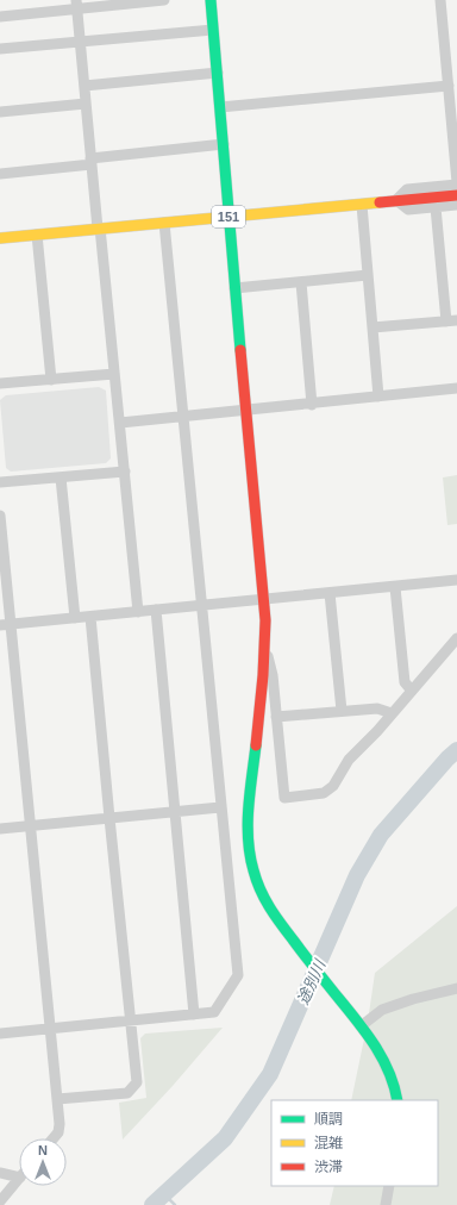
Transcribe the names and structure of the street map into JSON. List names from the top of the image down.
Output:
{
  "streets": {
    "street": ["151"]
  },
  "water": ["途別川"],
  "legend": ["順調", "混雑", "渋滞"],
  "north": "top"
}
